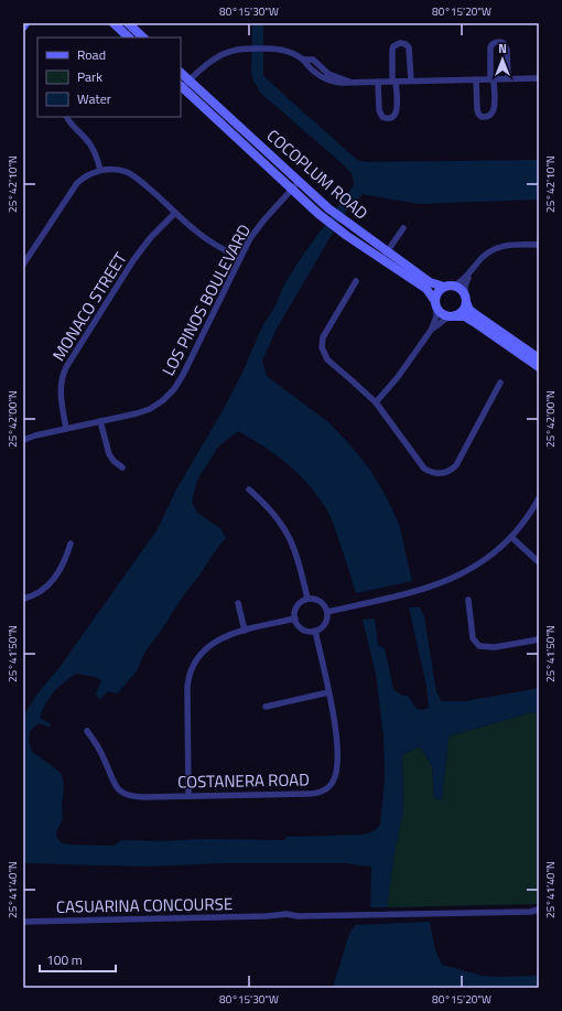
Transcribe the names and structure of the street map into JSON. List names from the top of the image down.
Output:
{
  "streets": {
    "street": [
      "COCOPLUM ROAD",
      "LOS PINOS BOULEVARD",
      "MONACO STREET",
      "COSTANERA ROAD",
      "CASUARINA CONCOURSE"
    ]
  },
  "crossings": [
    ["COCOPLUM ROAD", "LOS PINOS BOULEVARD"],
    ["LOS PINOS BOULEVARD", "MONACO STREET"]
  ],
  "legend": ["Road", "Park", "Water"],
  "scale_bar": "100 m",
  "north": "top",
  "coordinates": [
    "80°15'30\"W",
    "80°15'20\"W",
    "25°42'10\"N",
    "25°42'00\"N",
    "25°41'50\"N",
    "25°41'40\"N"
  ]
}
